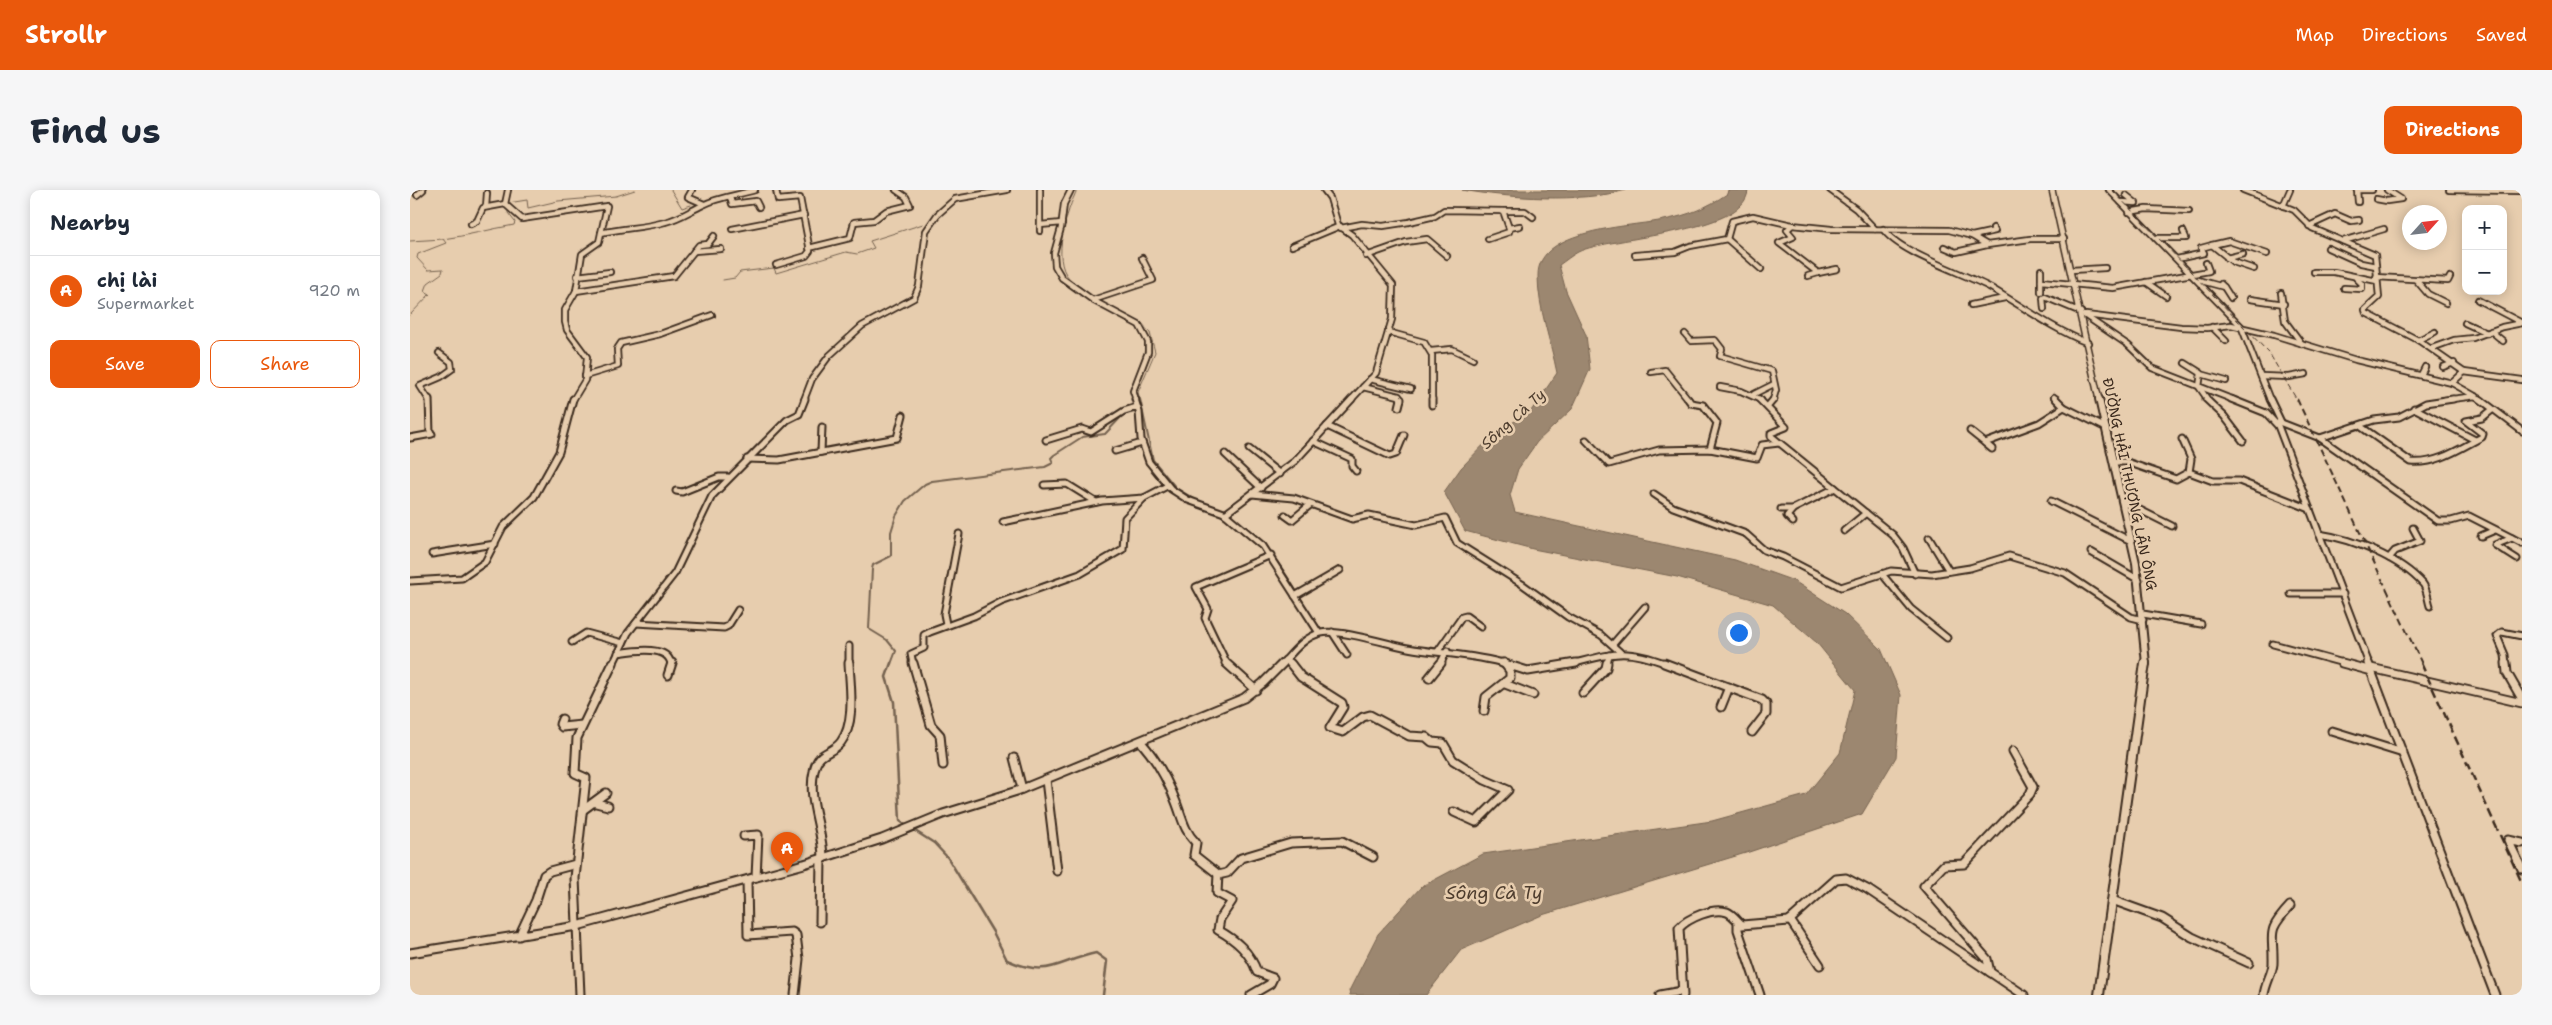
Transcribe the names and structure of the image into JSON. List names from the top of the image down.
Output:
{
  "streets": {
    "street": ["ĐƯỜNG HẢI THƯỢNG LÃN ÔNG"]
  },
  "water": ["Sông Cà Ty"],
  "north": "top right",
  "page": {
    "header": "Strollr",
    "nav": ["Map", "Directions", "Saved"],
    "buttons": [
      "Directions",
      ["Save", "Share"]
    ],
    "title": "Find us",
    "heading": "Nearby",
    "map_buttons": ["+", "−"],
    "list": [
      {
        "mark": "A",
        "name": "chị lài",
        "note": "Supermarket",
        "value": "920 m"
      }
    ],
    "pins": "A"
  }
}
